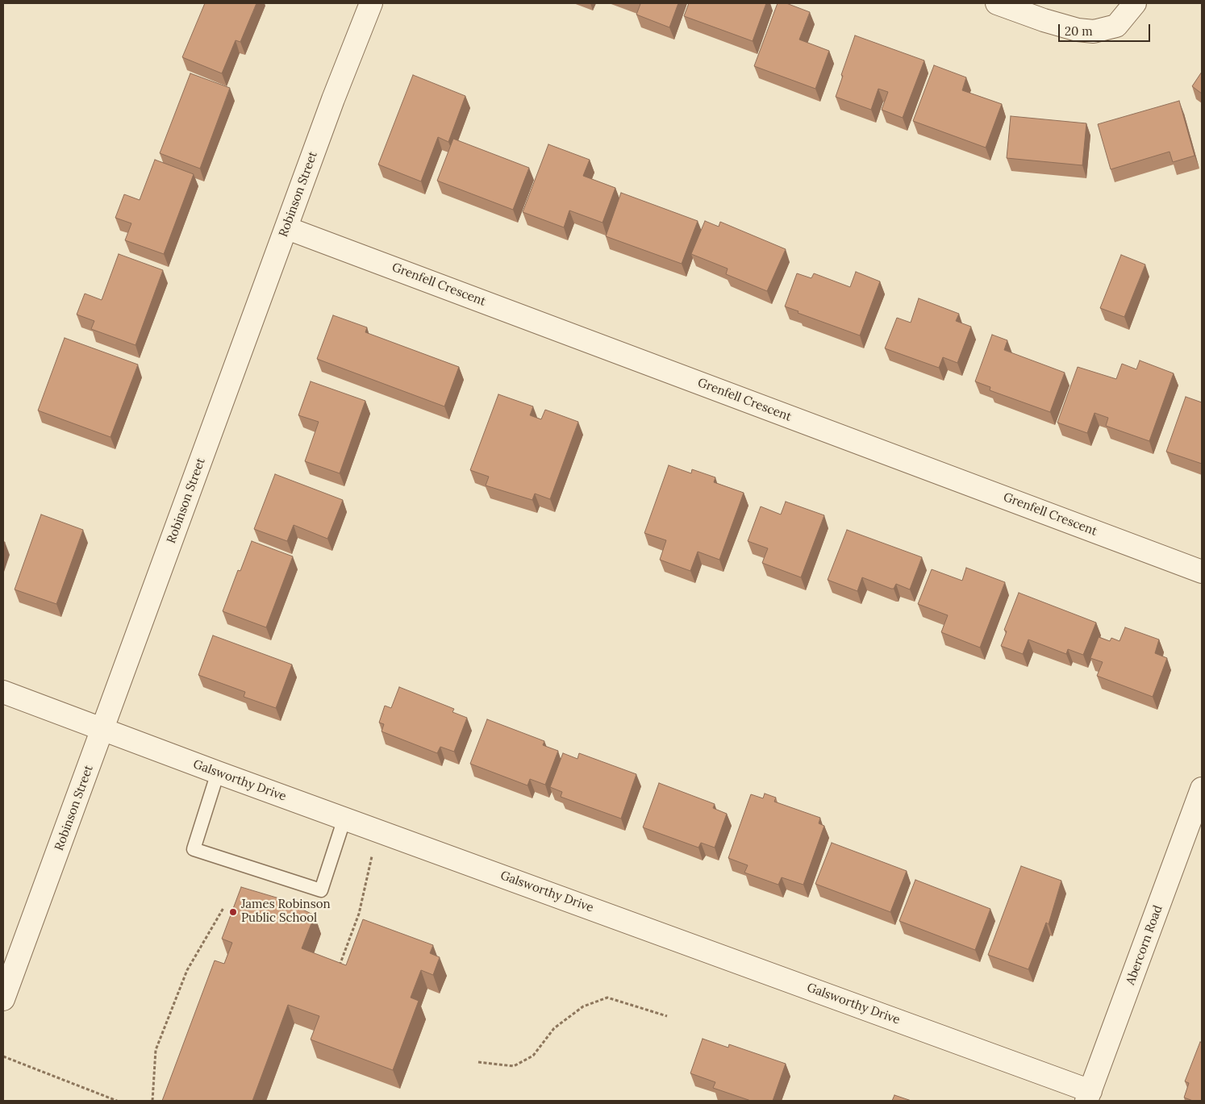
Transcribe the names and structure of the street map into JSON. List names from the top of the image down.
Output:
{
  "streets": {
    "street": [
      "Robinson Street",
      "Grenfell Crescent",
      "Galsworthy Drive",
      "Abercorn Road"
    ]
  },
  "crossings": [
    ["Robinson Street", "Grenfell Crescent"],
    ["Robinson Street", "Galsworthy Drive"],
    ["Galsworthy Drive", "Abercorn Road"]
  ],
  "places": ["James Robinson Public School"],
  "scale_bar": "20 m"
}
